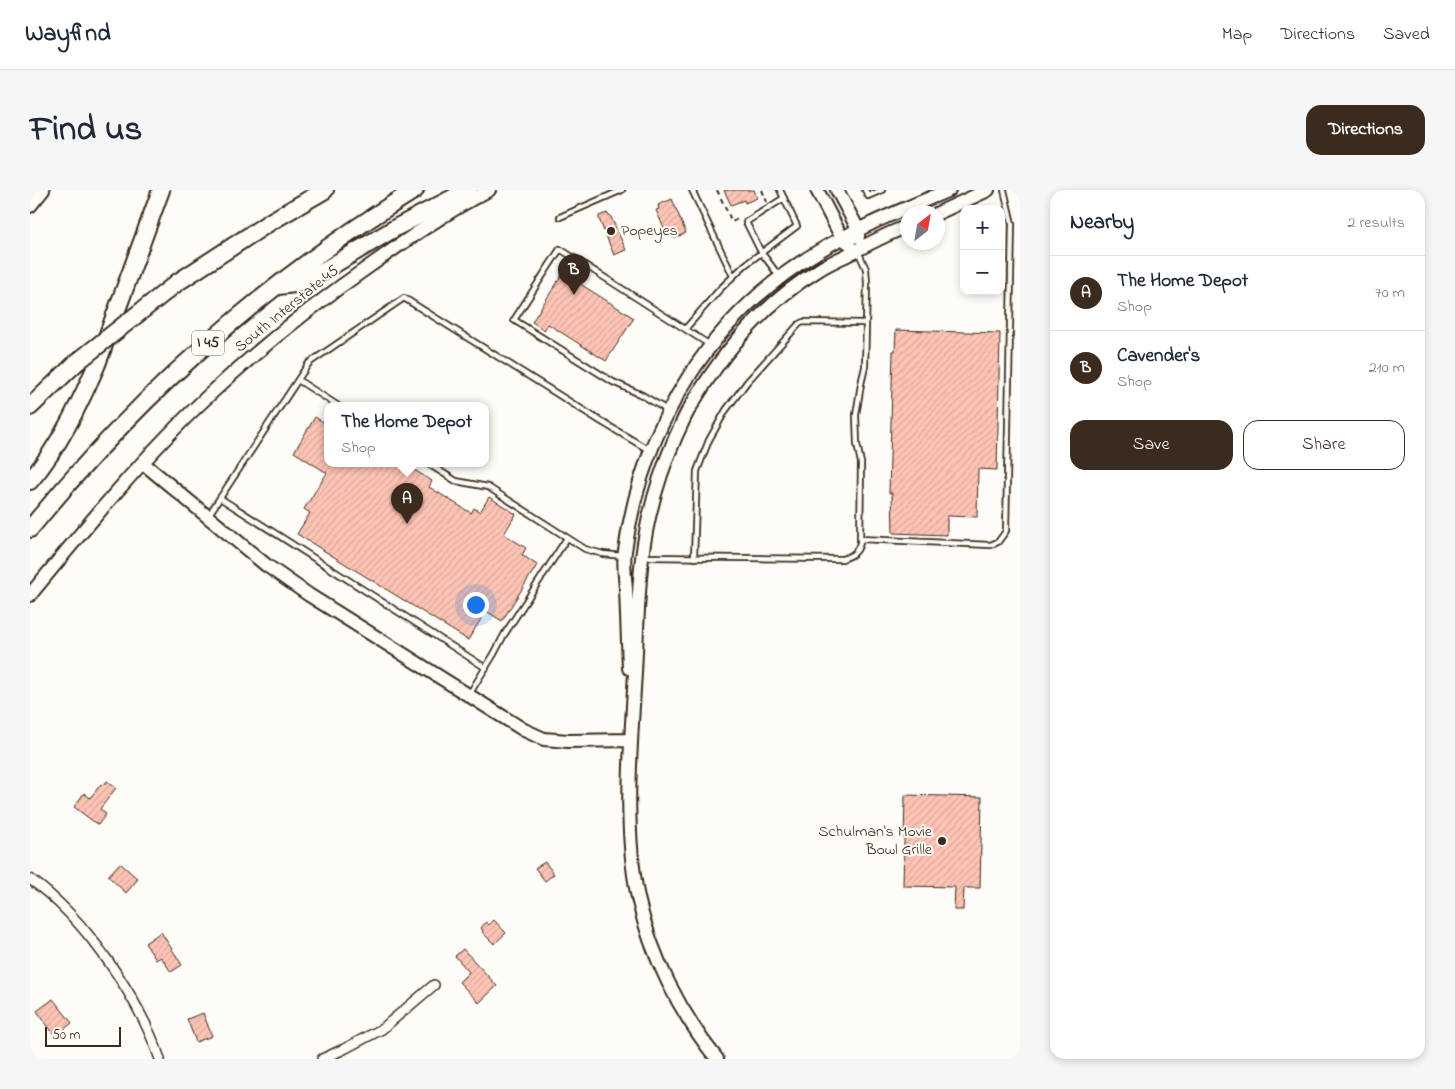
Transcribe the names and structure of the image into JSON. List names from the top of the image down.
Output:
{
  "streets": {
    "highway": ["I 45"],
    "street": ["South Interstate 45"]
  },
  "places": ["Popeyes", "Schulman's Movie Bowl Grille"],
  "scale_bar": "50 m",
  "north": "top right",
  "page": {
    "header": "Wayfind",
    "nav": ["Map", "Directions", "Saved"],
    "title": "Find us",
    "buttons": [
      "Directions",
      ["Save", "Share"]
    ],
    "heading": ["Nearby", "2 results"],
    "map_buttons": ["+", "−"],
    "pins": ["B", "A"],
    "list": [
      {
        "mark": "A",
        "name": "The Home Depot",
        "note": "Shop",
        "value": "70 m"
      },
      {
        "mark": "B",
        "name": "Cavender's",
        "note": "Shop",
        "value": "210 m"
      }
    ],
    "popup": ["The Home Depot", "Shop"],
    "scale": "50 m"
  }
}
